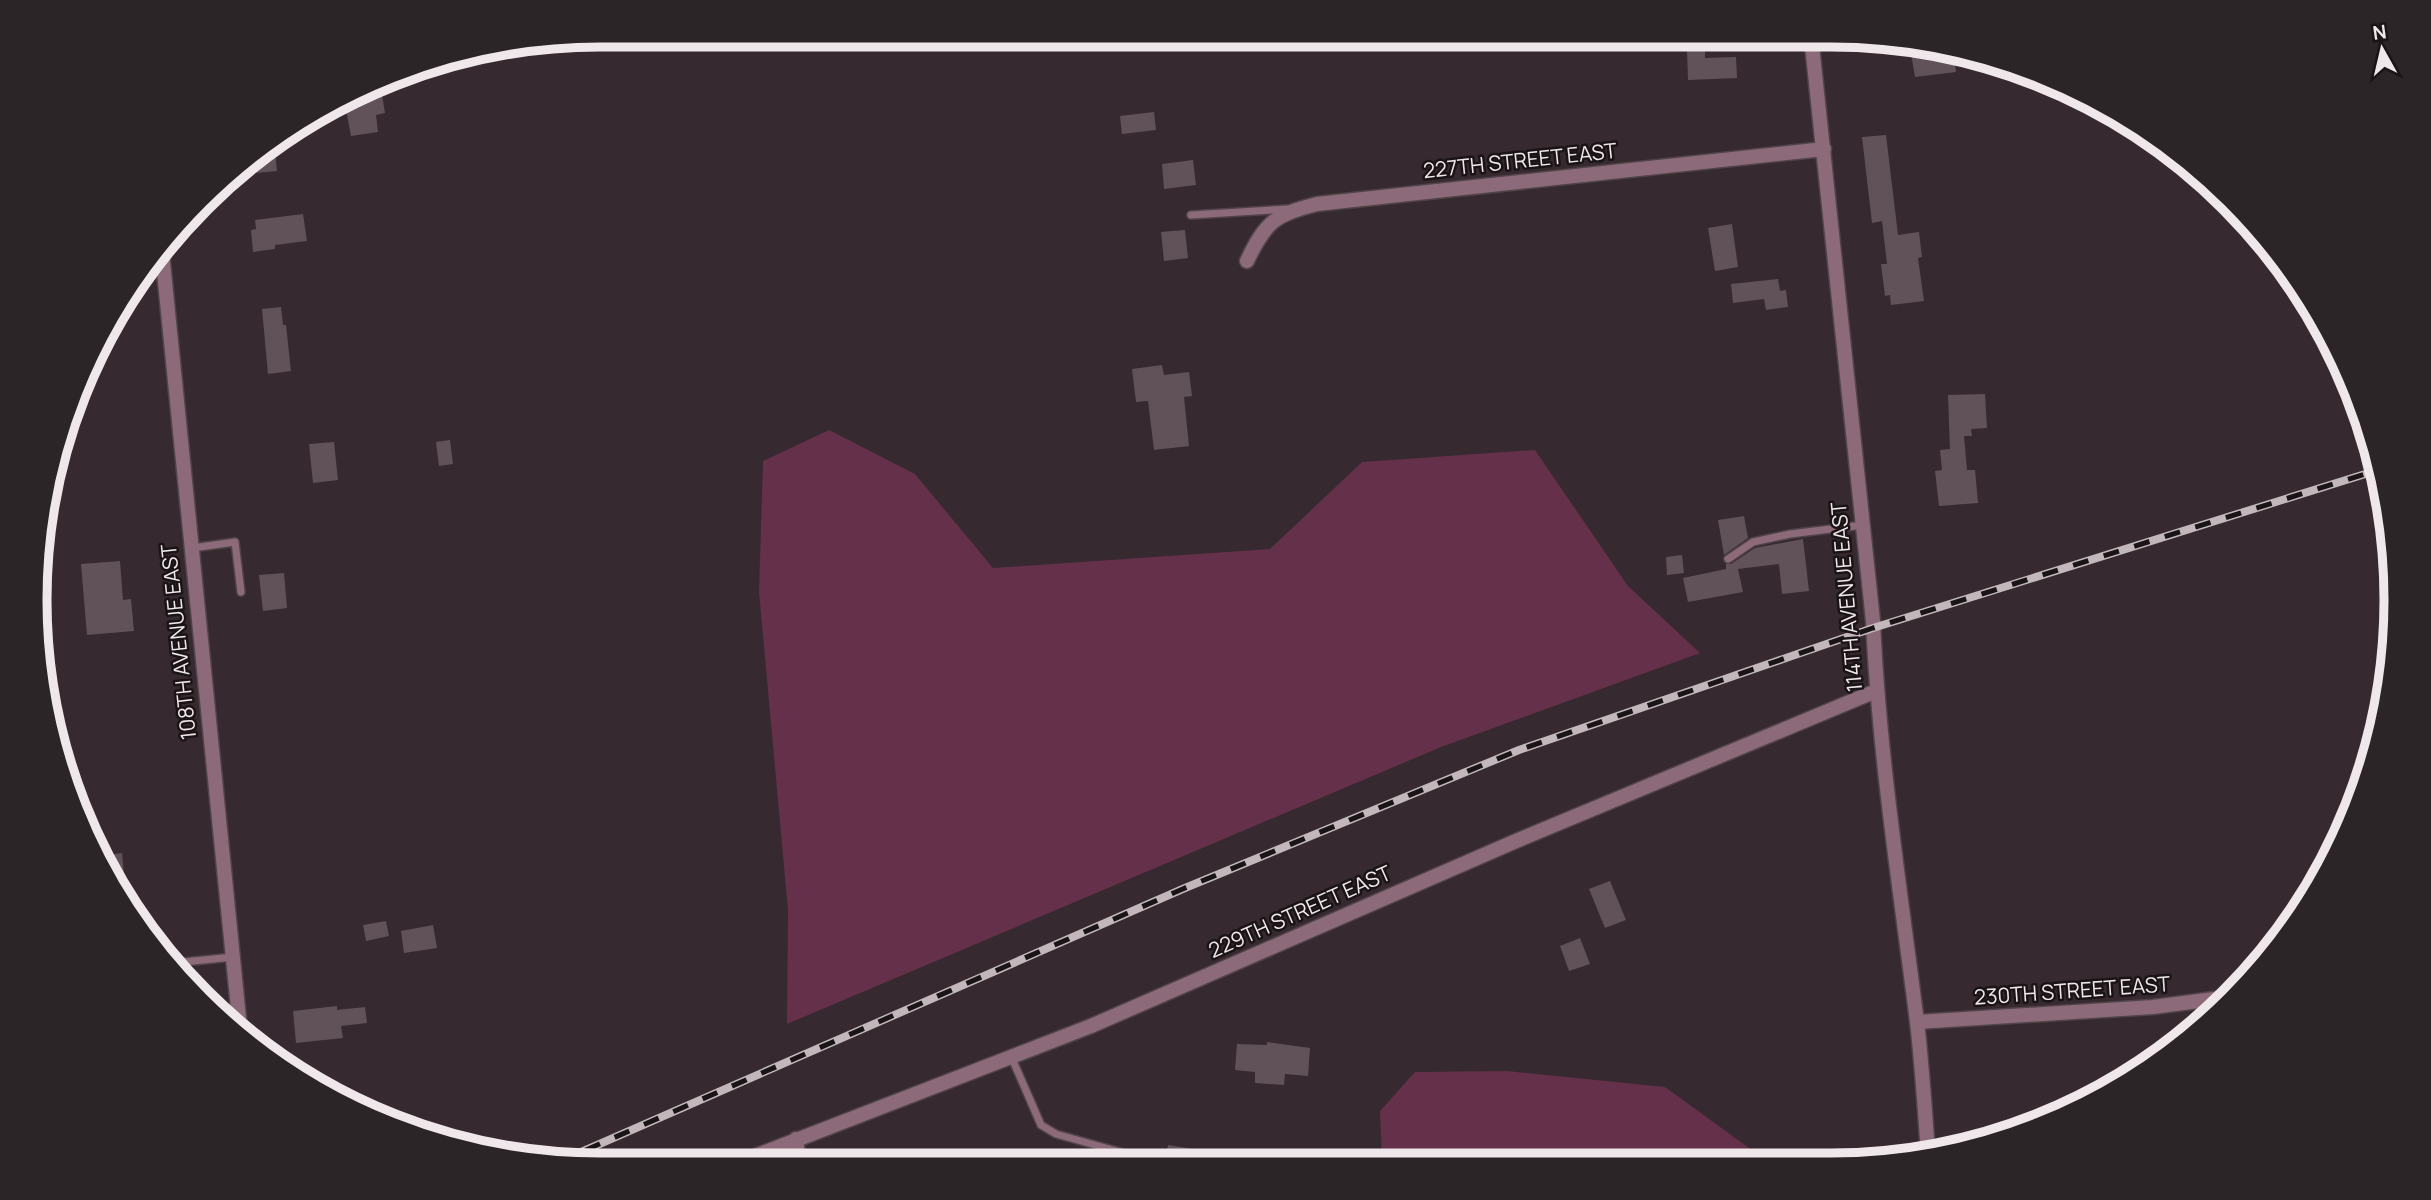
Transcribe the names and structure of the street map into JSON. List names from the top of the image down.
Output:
{
  "streets": {
    "street": [
      "227TH STREET EAST",
      "114TH AVENUE EAST",
      "108TH AVENUE EAST",
      "229TH STREET EAST",
      "230TH STREET EAST"
    ]
  },
  "crossings": [
    ["227TH STREET EAST", "114TH AVENUE EAST"],
    ["114TH AVENUE EAST", "229TH STREET EAST"],
    ["114TH AVENUE EAST", "230TH STREET EAST"]
  ],
  "north": "top"
}
